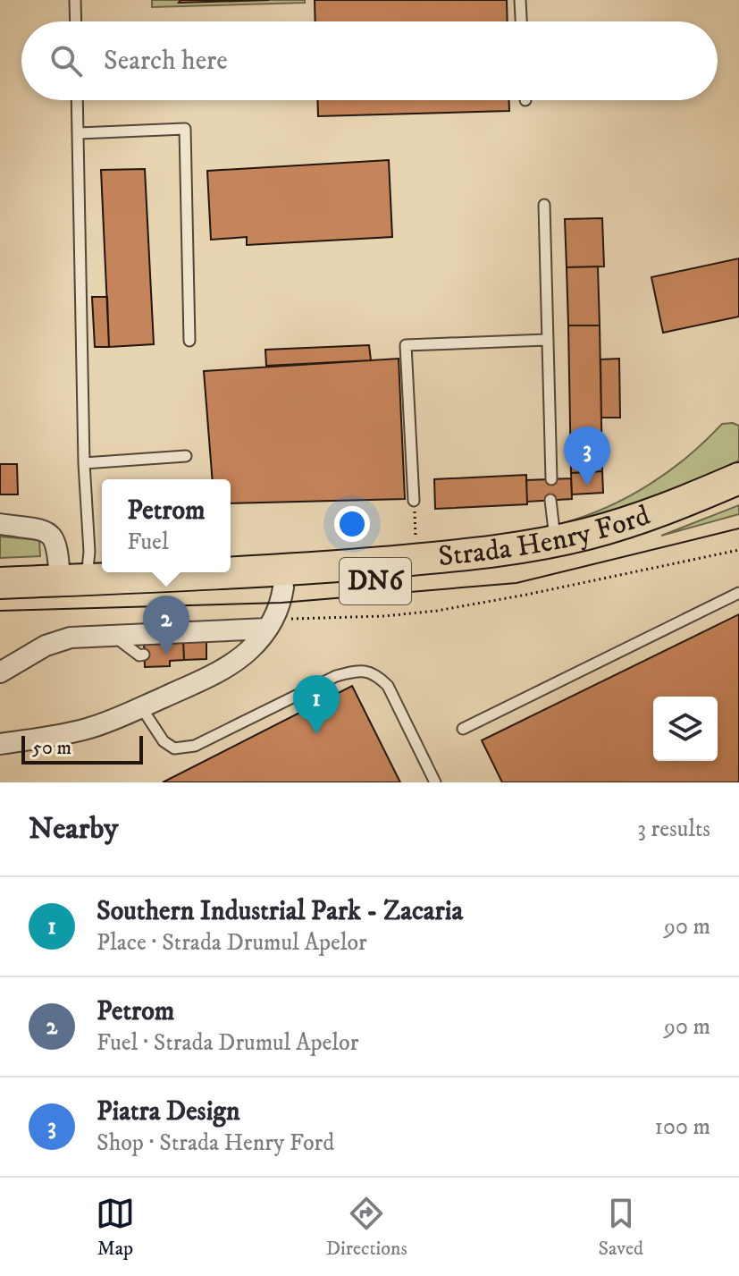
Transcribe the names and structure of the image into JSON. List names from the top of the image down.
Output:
{
  "streets": {
    "main road": ["Strada Henry Ford", "DN6"]
  },
  "scale_bar": "50 m",
  "page": {
    "search": "Search here",
    "pins": ["3", "2", "1"],
    "popup": ["Petrom", "Fuel"],
    "scale": "50 m",
    "heading": ["Nearby", "3 results"],
    "list": [
      {
        "mark": "1",
        "name": "Southern Industrial Park - Zacaria",
        "note": "Place · Strada Drumul Apelor",
        "value": "90 m"
      },
      {
        "mark": "2",
        "name": "Petrom",
        "note": "Fuel · Strada Drumul Apelor",
        "value": "90 m"
      },
      {
        "mark": "3",
        "name": "Piatra Design",
        "note": "Shop · Strada Henry Ford",
        "value": "100 m"
      }
    ],
    "nav": ["Map", "Directions", "Saved"]
  }
}
